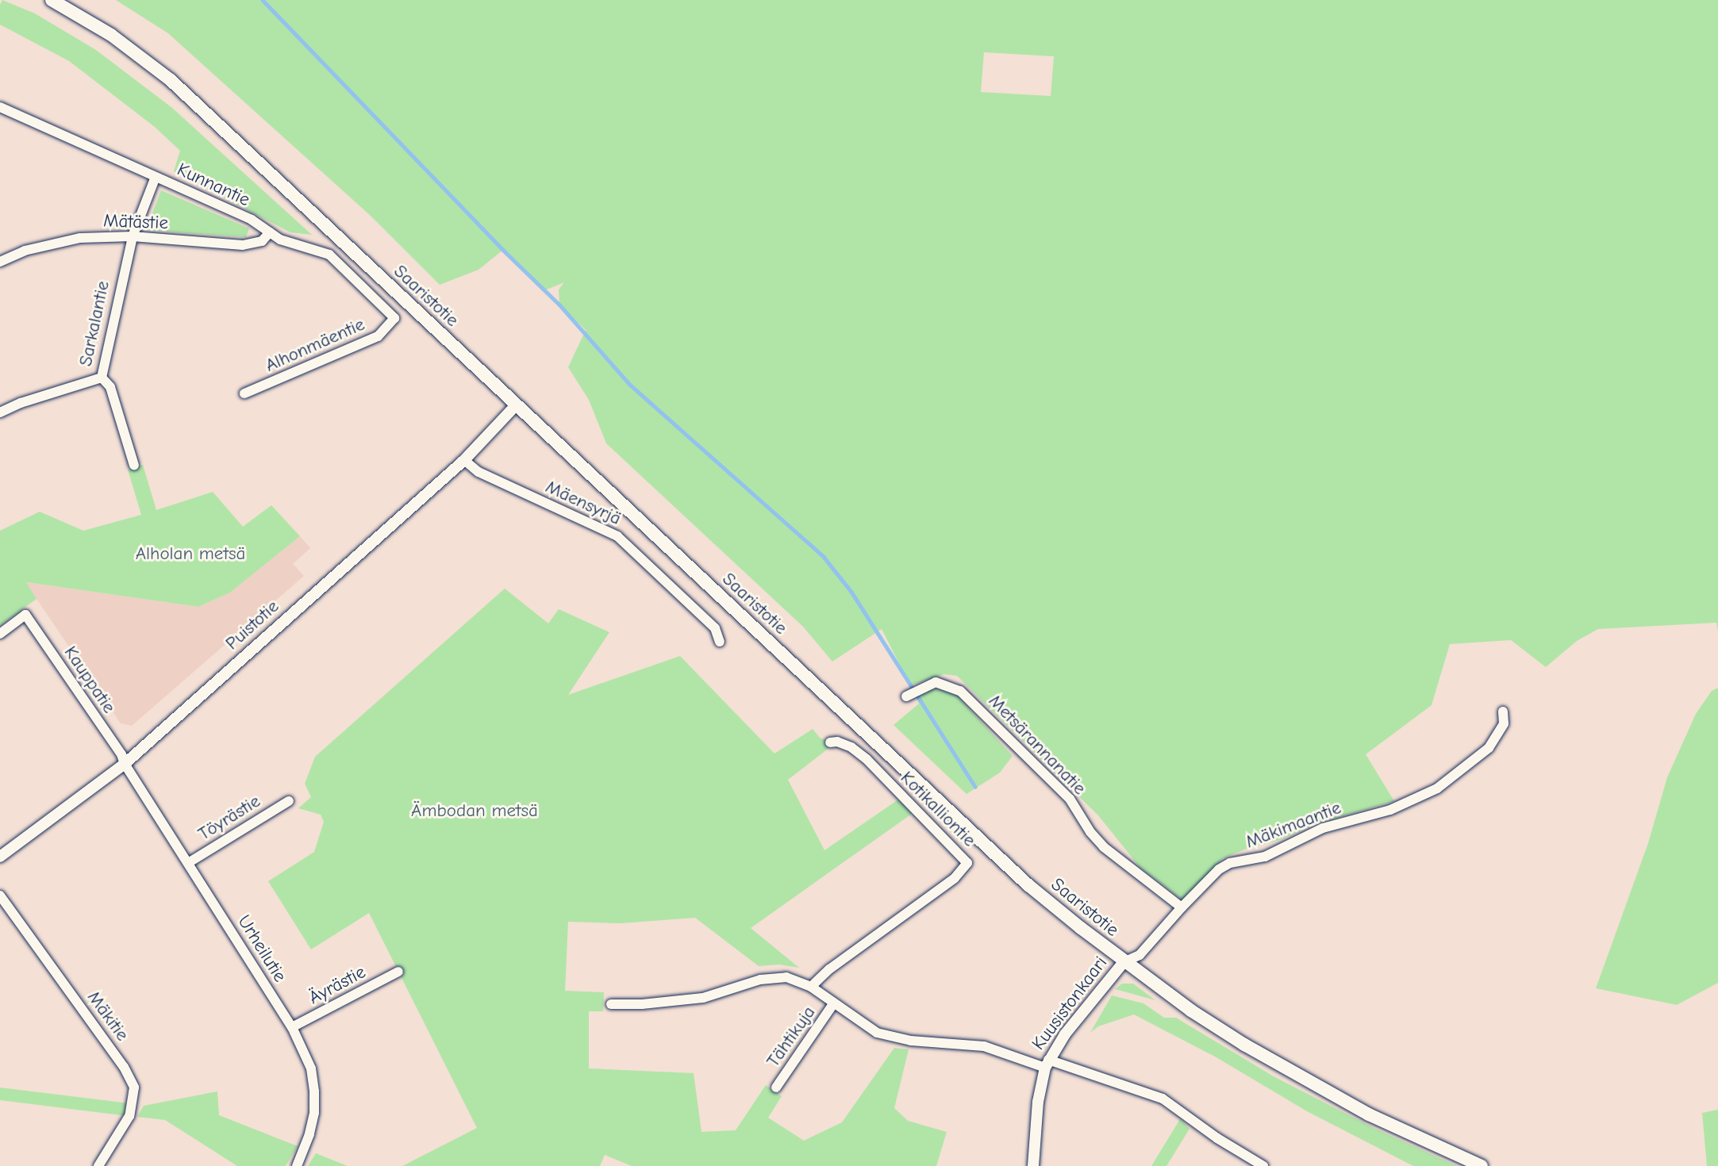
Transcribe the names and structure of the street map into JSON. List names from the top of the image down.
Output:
{
  "streets": {
    "main road": ["Saaristotie"],
    "street": [
      "Kunnantie",
      "Mätästie",
      "Sarkalantie",
      "Alhonmäentie",
      "Mäensyrjä",
      "Puistotie",
      "Kauppatie",
      "Metsärannanatie",
      "Kotikalliontie",
      "Töyrästie",
      "Mäkimaantie",
      "Urheilutie",
      "Äyrästie",
      "Kuusistonkaari",
      "Mäkitie",
      "Tähtikuja"
    ]
  },
  "crossings": [
    ["Kunnantie", "Mätästie"],
    ["Kunnantie", "Sarkalantie"],
    ["Kunnantie", "Alhonmäentie"],
    ["Mätästie", "Sarkalantie"],
    ["Saaristotie", "Puistotie"],
    ["Saaristotie", "Mäkimaantie"],
    ["Saaristotie", "Kuusistonkaari"],
    ["Mäensyrjä", "Puistotie"],
    ["Puistotie", "Kauppatie"],
    ["Puistotie", "Urheilutie"],
    ["Kauppatie", "Urheilutie"],
    ["Metsärannanatie", "Mäkimaantie"],
    ["Töyrästie", "Urheilutie"],
    ["Mäkimaantie", "Kuusistonkaari"],
    ["Urheilutie", "Äyrästie"]
  ],
  "parks": ["Alholan metsä", "Ämbodan metsä"]
}
